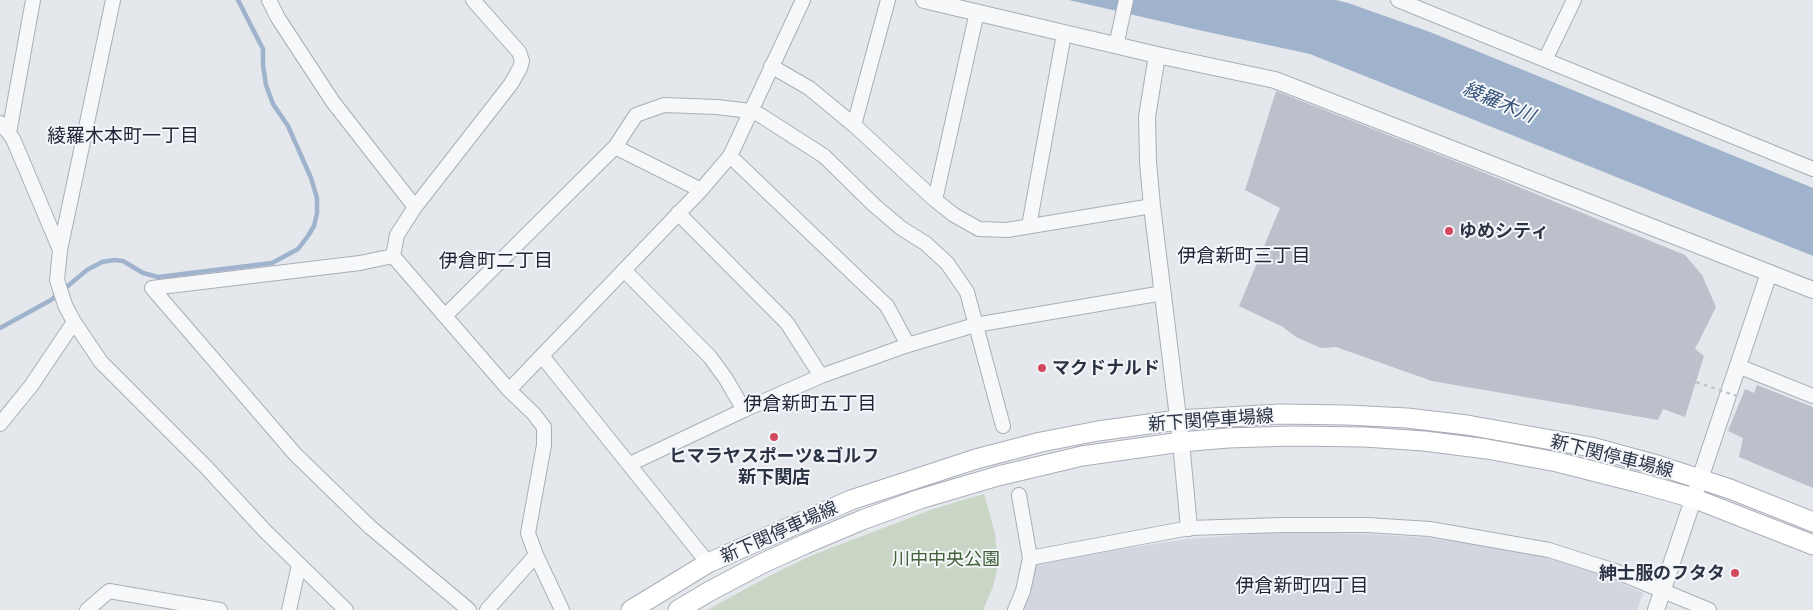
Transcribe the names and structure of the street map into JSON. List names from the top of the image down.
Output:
{
  "streets": {
    "main road": ["新下関停車場線"]
  },
  "districts": [
    "綾羅木本町一丁目",
    "伊倉新町三丁目",
    "伊倉町二丁目",
    "伊倉新町五丁目",
    "伊倉新町四丁目"
  ],
  "water": ["綾羅木川"],
  "parks": ["川中中央公園"],
  "places": [
    "ゆめシティ",
    "マクドナルド",
    "ヒマラヤスポーツ&ゴルフ 新下関店",
    "紳士服のフタタ"
  ]
}
